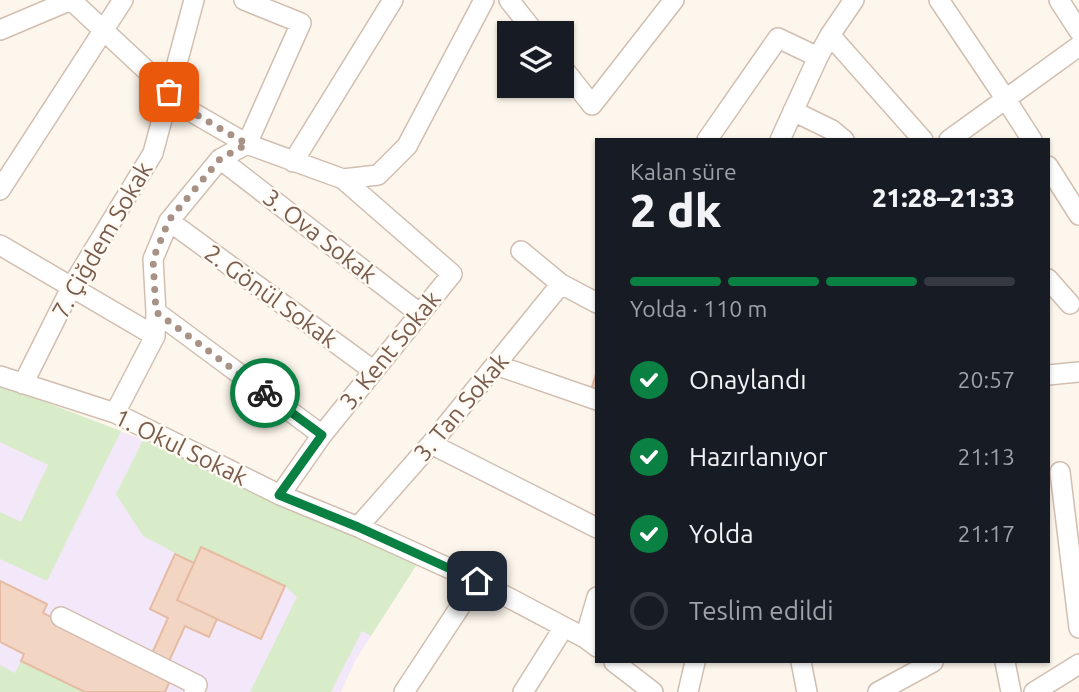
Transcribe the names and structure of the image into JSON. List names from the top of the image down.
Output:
{
  "streets": {
    "street": [
      "3. Ova Sokak",
      "7. Çiğdem Sokak",
      "2. Gönül Sokak",
      "3. Kent Sokak",
      "3. Tan Sokak",
      "1. Okul Sokak"
    ]
  },
  "crossings": [
    ["3. Ova Sokak", "3. Kent Sokak"],
    ["7. Çiğdem Sokak", "1. Okul Sokak"],
    ["2. Gönül Sokak", "3. Kent Sokak"],
    ["3. Kent Sokak", "1. Okul Sokak"],
    ["3. Tan Sokak", "1. Okul Sokak"]
  ],
  "page": {
    "heading": ["2 dk", "Kalan süre", "21:28–21:33"],
    "bar": "Yolda · 110 m",
    "list": [
      ["Onaylandı", "20:57"],
      ["Hazırlanıyor", "21:13"],
      ["Yolda", "21:17"],
      "Teslim edildi"
    ]
  }
}
